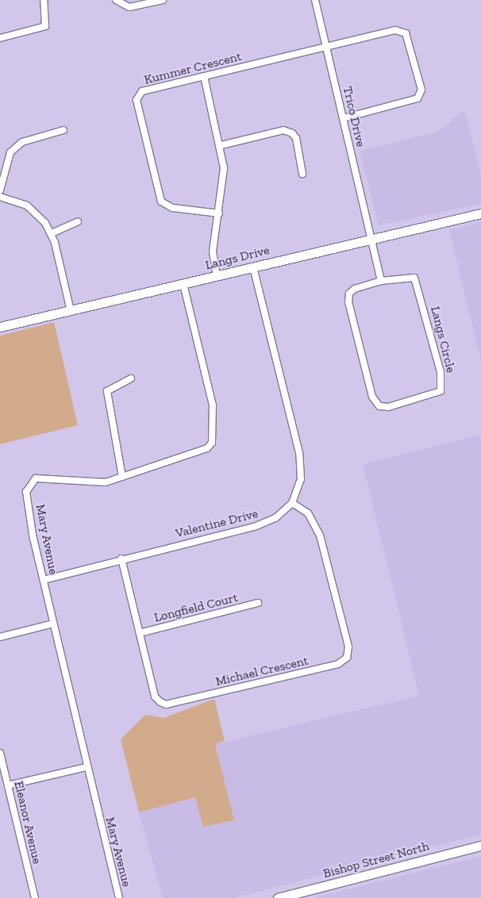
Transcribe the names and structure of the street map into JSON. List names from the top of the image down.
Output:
{
  "streets": {
    "street": [
      "Kummer Crescent",
      "Trico Drive",
      "Langs Drive",
      "Langs Circle",
      "Valentine Drive",
      "Mary Avenue",
      "Longfield Court",
      "Michael Crescent",
      "Eleanor Avenue",
      "Bishop Street North"
    ]
  },
  "crossings": [
    ["Kummer Crescent", "Trico Drive"],
    ["Trico Drive", "Langs Drive"],
    ["Langs Drive", "Valentine Drive"],
    ["Langs Drive", "Mary Avenue"],
    ["Valentine Drive", "Mary Avenue"],
    ["Valentine Drive", "Michael Crescent"],
    ["Longfield Court", "Michael Crescent"]
  ]
}
